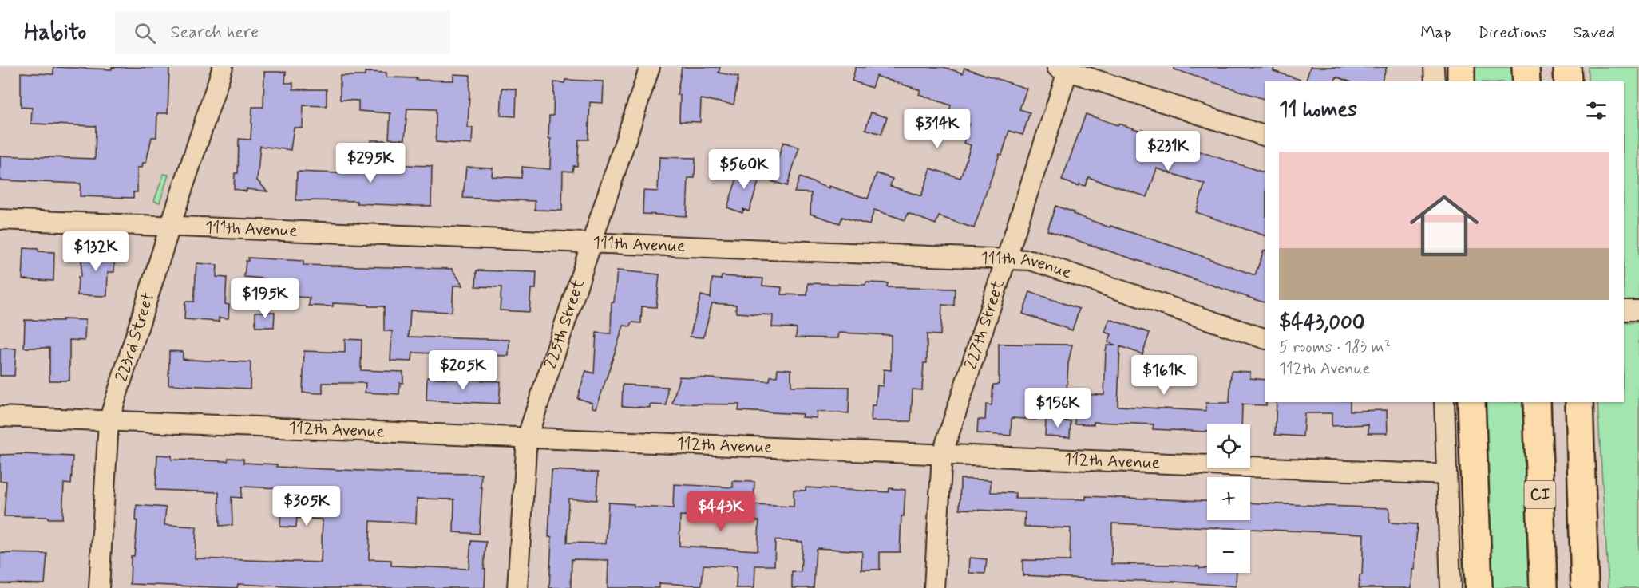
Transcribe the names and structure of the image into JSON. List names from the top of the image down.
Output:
{
  "streets": {
    "highway": ["CI"],
    "street": [
      "111th Avenue",
      "225th Street",
      "227th Street",
      "223rd Street",
      "112th Avenue"
    ]
  },
  "crossings": [
    ["111th Avenue", "225th Street"],
    ["111th Avenue", "227th Street"],
    ["111th Avenue", "223rd Street"],
    ["225th Street", "112th Avenue"],
    ["227th Street", "112th Avenue"],
    ["223rd Street", "112th Avenue"]
  ],
  "page": {
    "header": "Habito",
    "search": "Search here",
    "nav": ["Map", "Directions", "Saved"],
    "heading": "11 homes",
    "price": [
      "$314K",
      "$231K",
      "$295K",
      "$560K",
      "$132K",
      "$195K",
      "$205K",
      "$161K",
      "$156K",
      "$305K",
      "$443K"
    ],
    "list": [
      {
        "name": "$443,000",
        "note": "5 rooms · 183 m² · 112th Avenue"
      }
    ],
    "map_buttons": ["+", "−"]
  }
}
